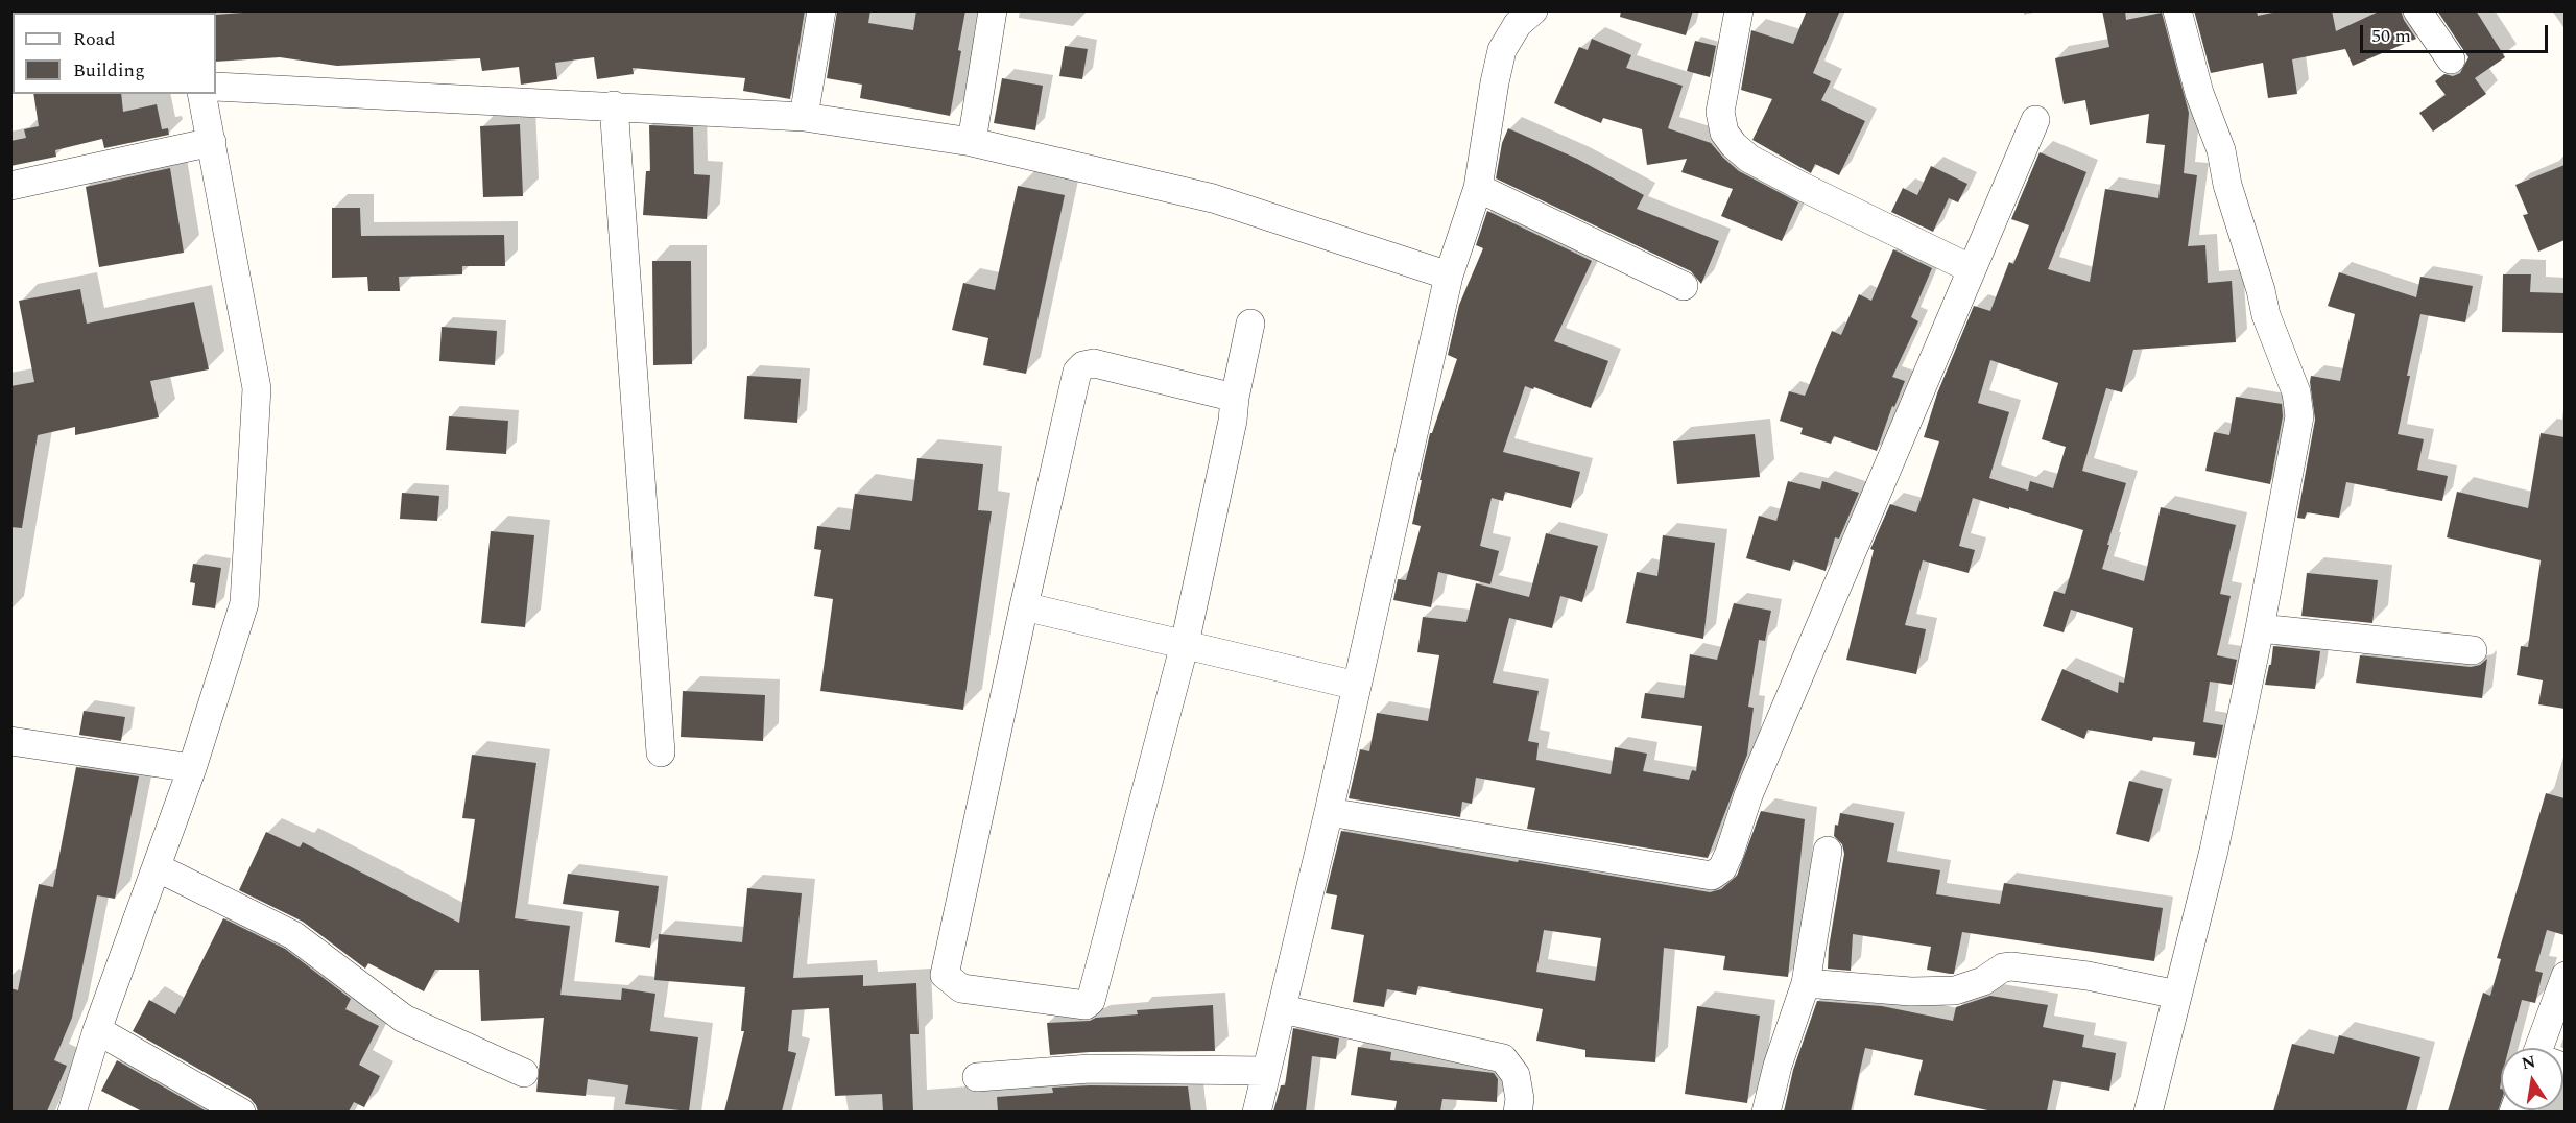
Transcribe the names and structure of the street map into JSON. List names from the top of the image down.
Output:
{
  "legend": ["Road", "Building"],
  "scale_bar": "50 m",
  "north": "top"
}
